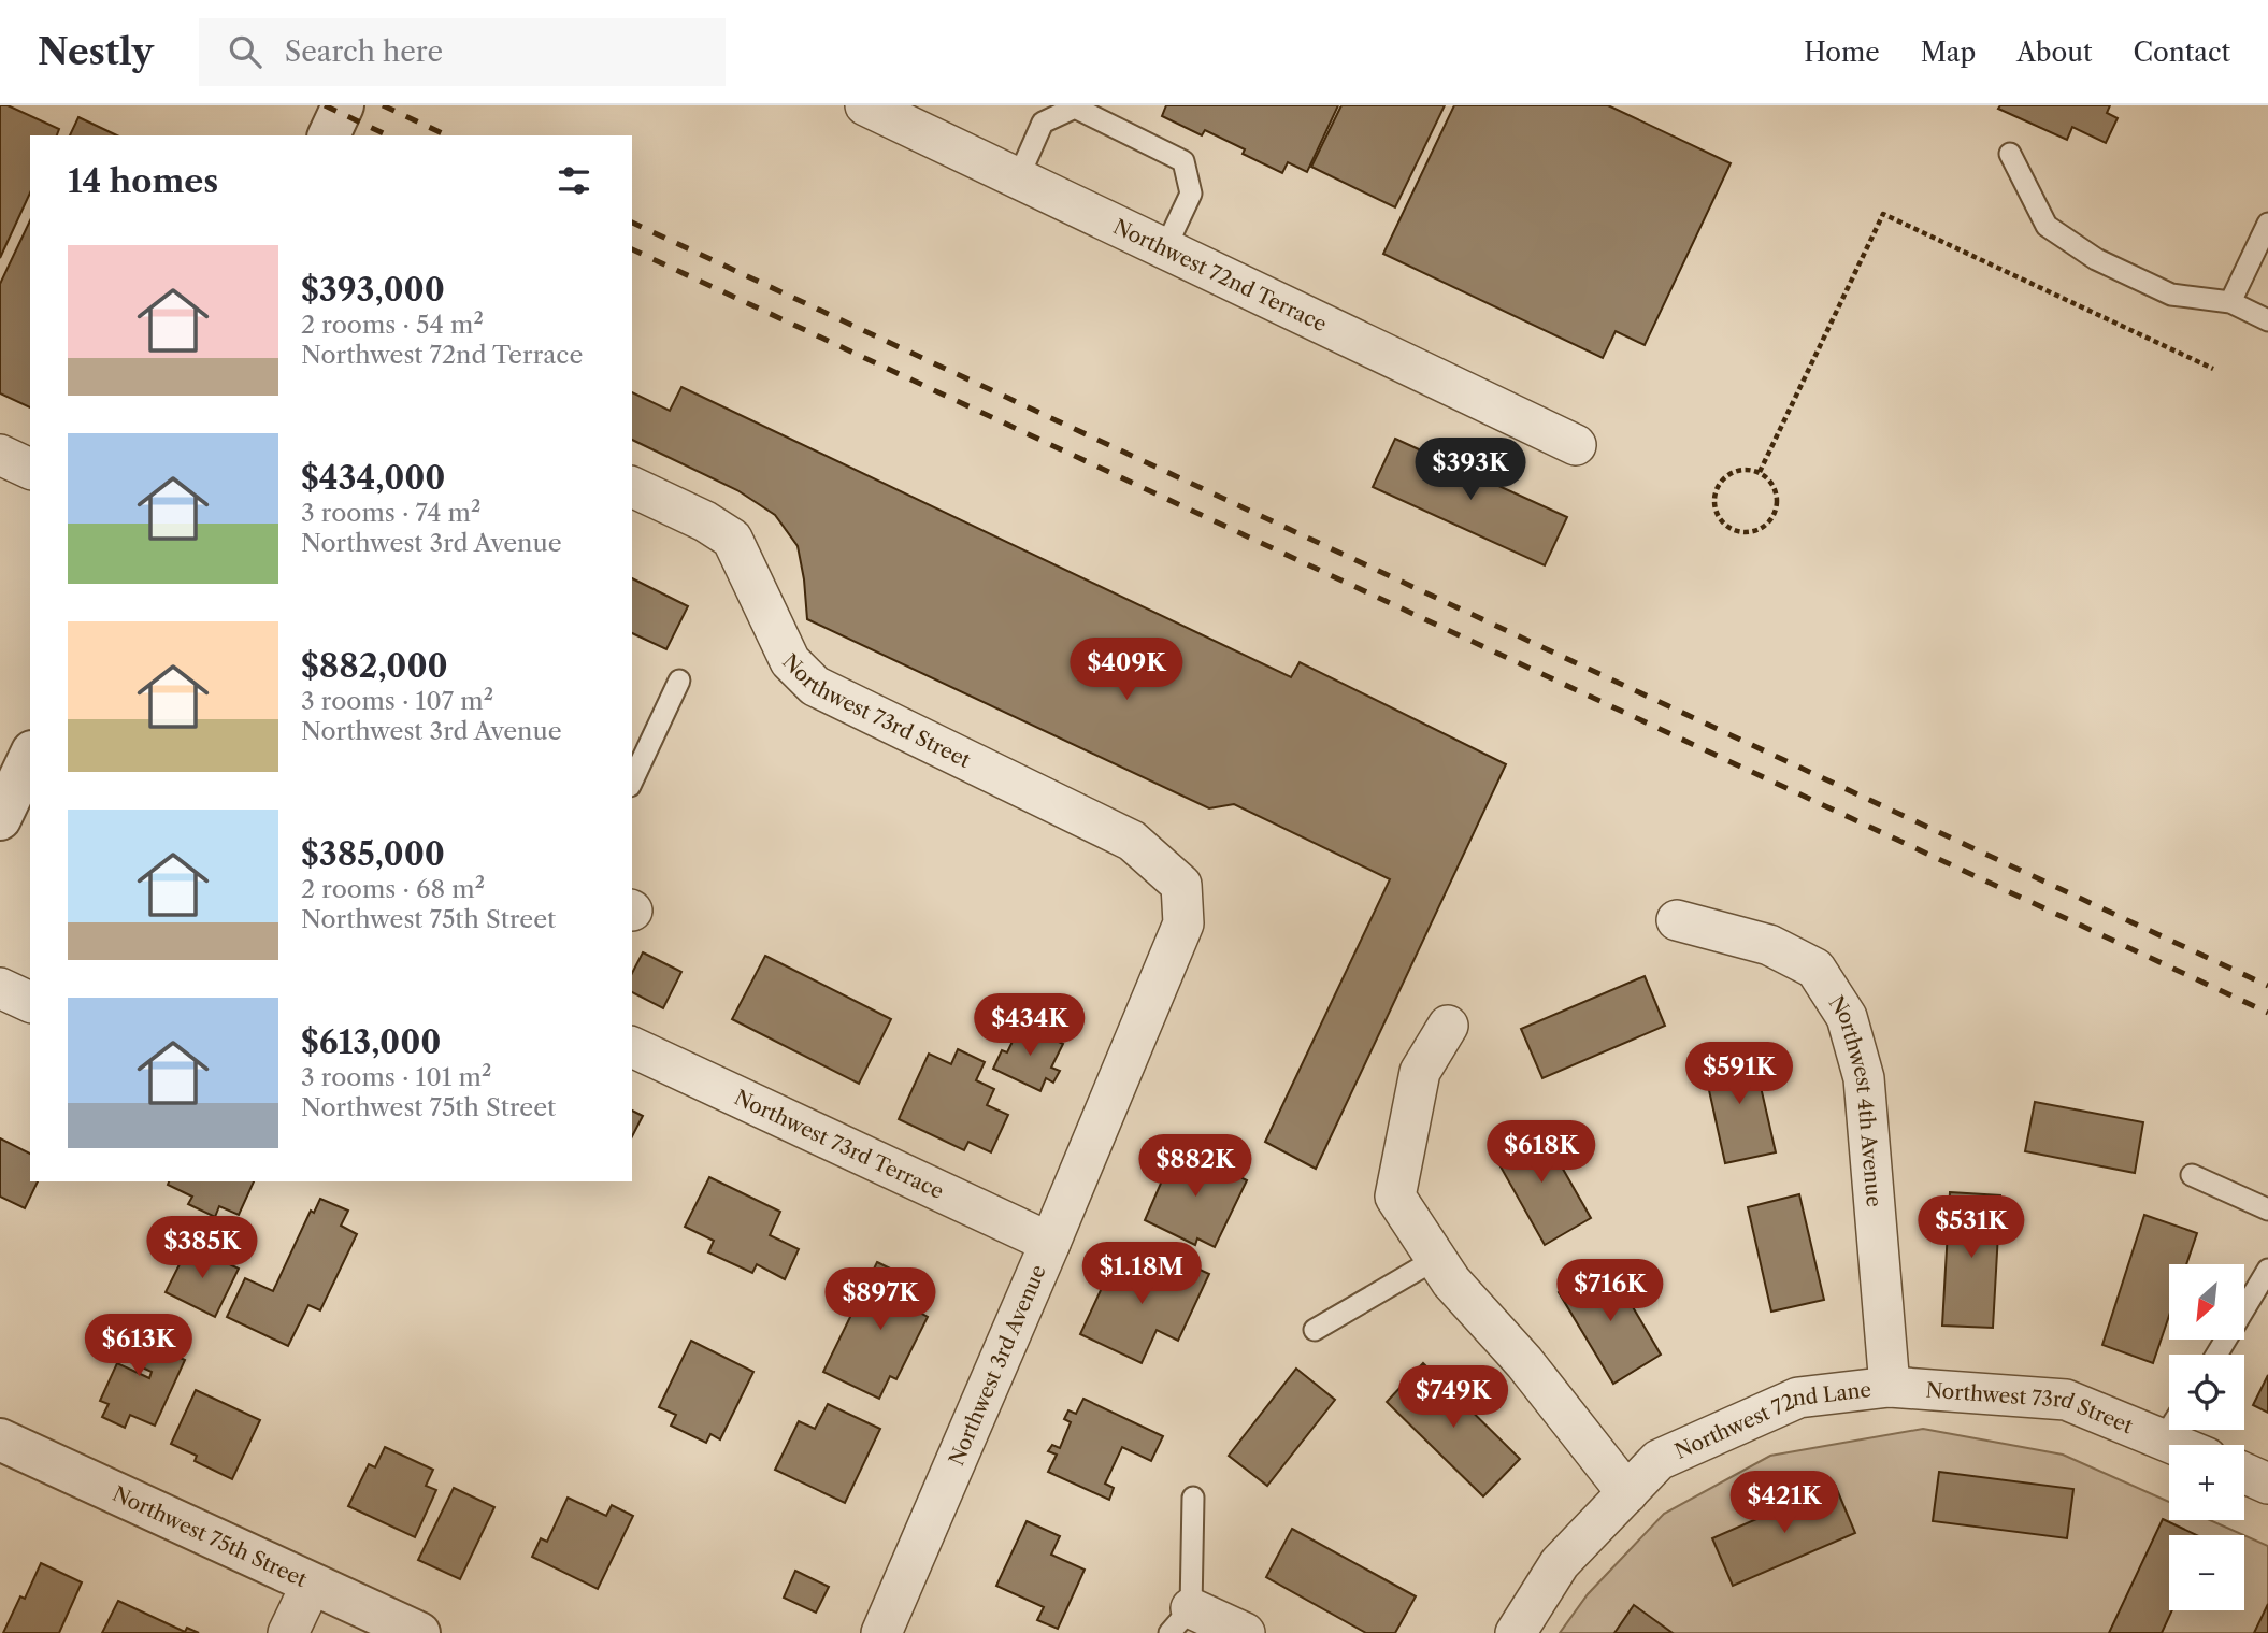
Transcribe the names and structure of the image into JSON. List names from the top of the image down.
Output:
{
  "streets": {
    "street": [
      "Northwest 72nd Terrace",
      "Northwest 73rd Street",
      "Northwest 4th Avenue",
      "Northwest 73rd Terrace",
      "Northwest 3rd Avenue",
      "Northwest 72nd Lane",
      "Northwest 75th Street"
    ]
  },
  "crossings": [
    ["Northwest 73rd Street", "Northwest 4th Avenue"],
    ["Northwest 73rd Street", "Northwest 3rd Avenue"],
    ["Northwest 73rd Street", "Northwest 72nd Lane"],
    ["Northwest 4th Avenue", "Northwest 72nd Lane"],
    ["Northwest 73rd Terrace", "Northwest 3rd Avenue"]
  ],
  "north": "bottom left",
  "page": {
    "header": "Nestly",
    "search": "Search here",
    "nav": [
      "Home",
      "Map",
      "About",
      "Contact"
    ],
    "heading": "14 homes",
    "list": [
      {
        "name": "$393,000",
        "note": "2 rooms · 54 m² · Northwest 72nd Terrace"
      },
      {
        "name": "$434,000",
        "note": "3 rooms · 74 m² · Northwest 3rd Avenue"
      },
      {
        "name": "$882,000",
        "note": "3 rooms · 107 m² · Northwest 3rd Avenue"
      },
      {
        "name": "$385,000",
        "note": "2 rooms · 68 m² · Northwest 75th Street"
      },
      {
        "name": "$613,000",
        "note": "3 rooms · 101 m² · Northwest 75th Street"
      }
    ],
    "price": [
      "$393K",
      "$409K",
      "$434K",
      "$591K",
      "$618K",
      "$882K",
      "$531K",
      "$385K",
      "$1.18M",
      "$716K",
      "$897K",
      "$613K",
      "$749K",
      "$421K"
    ],
    "map_buttons": ["+", "−"]
  }
}
